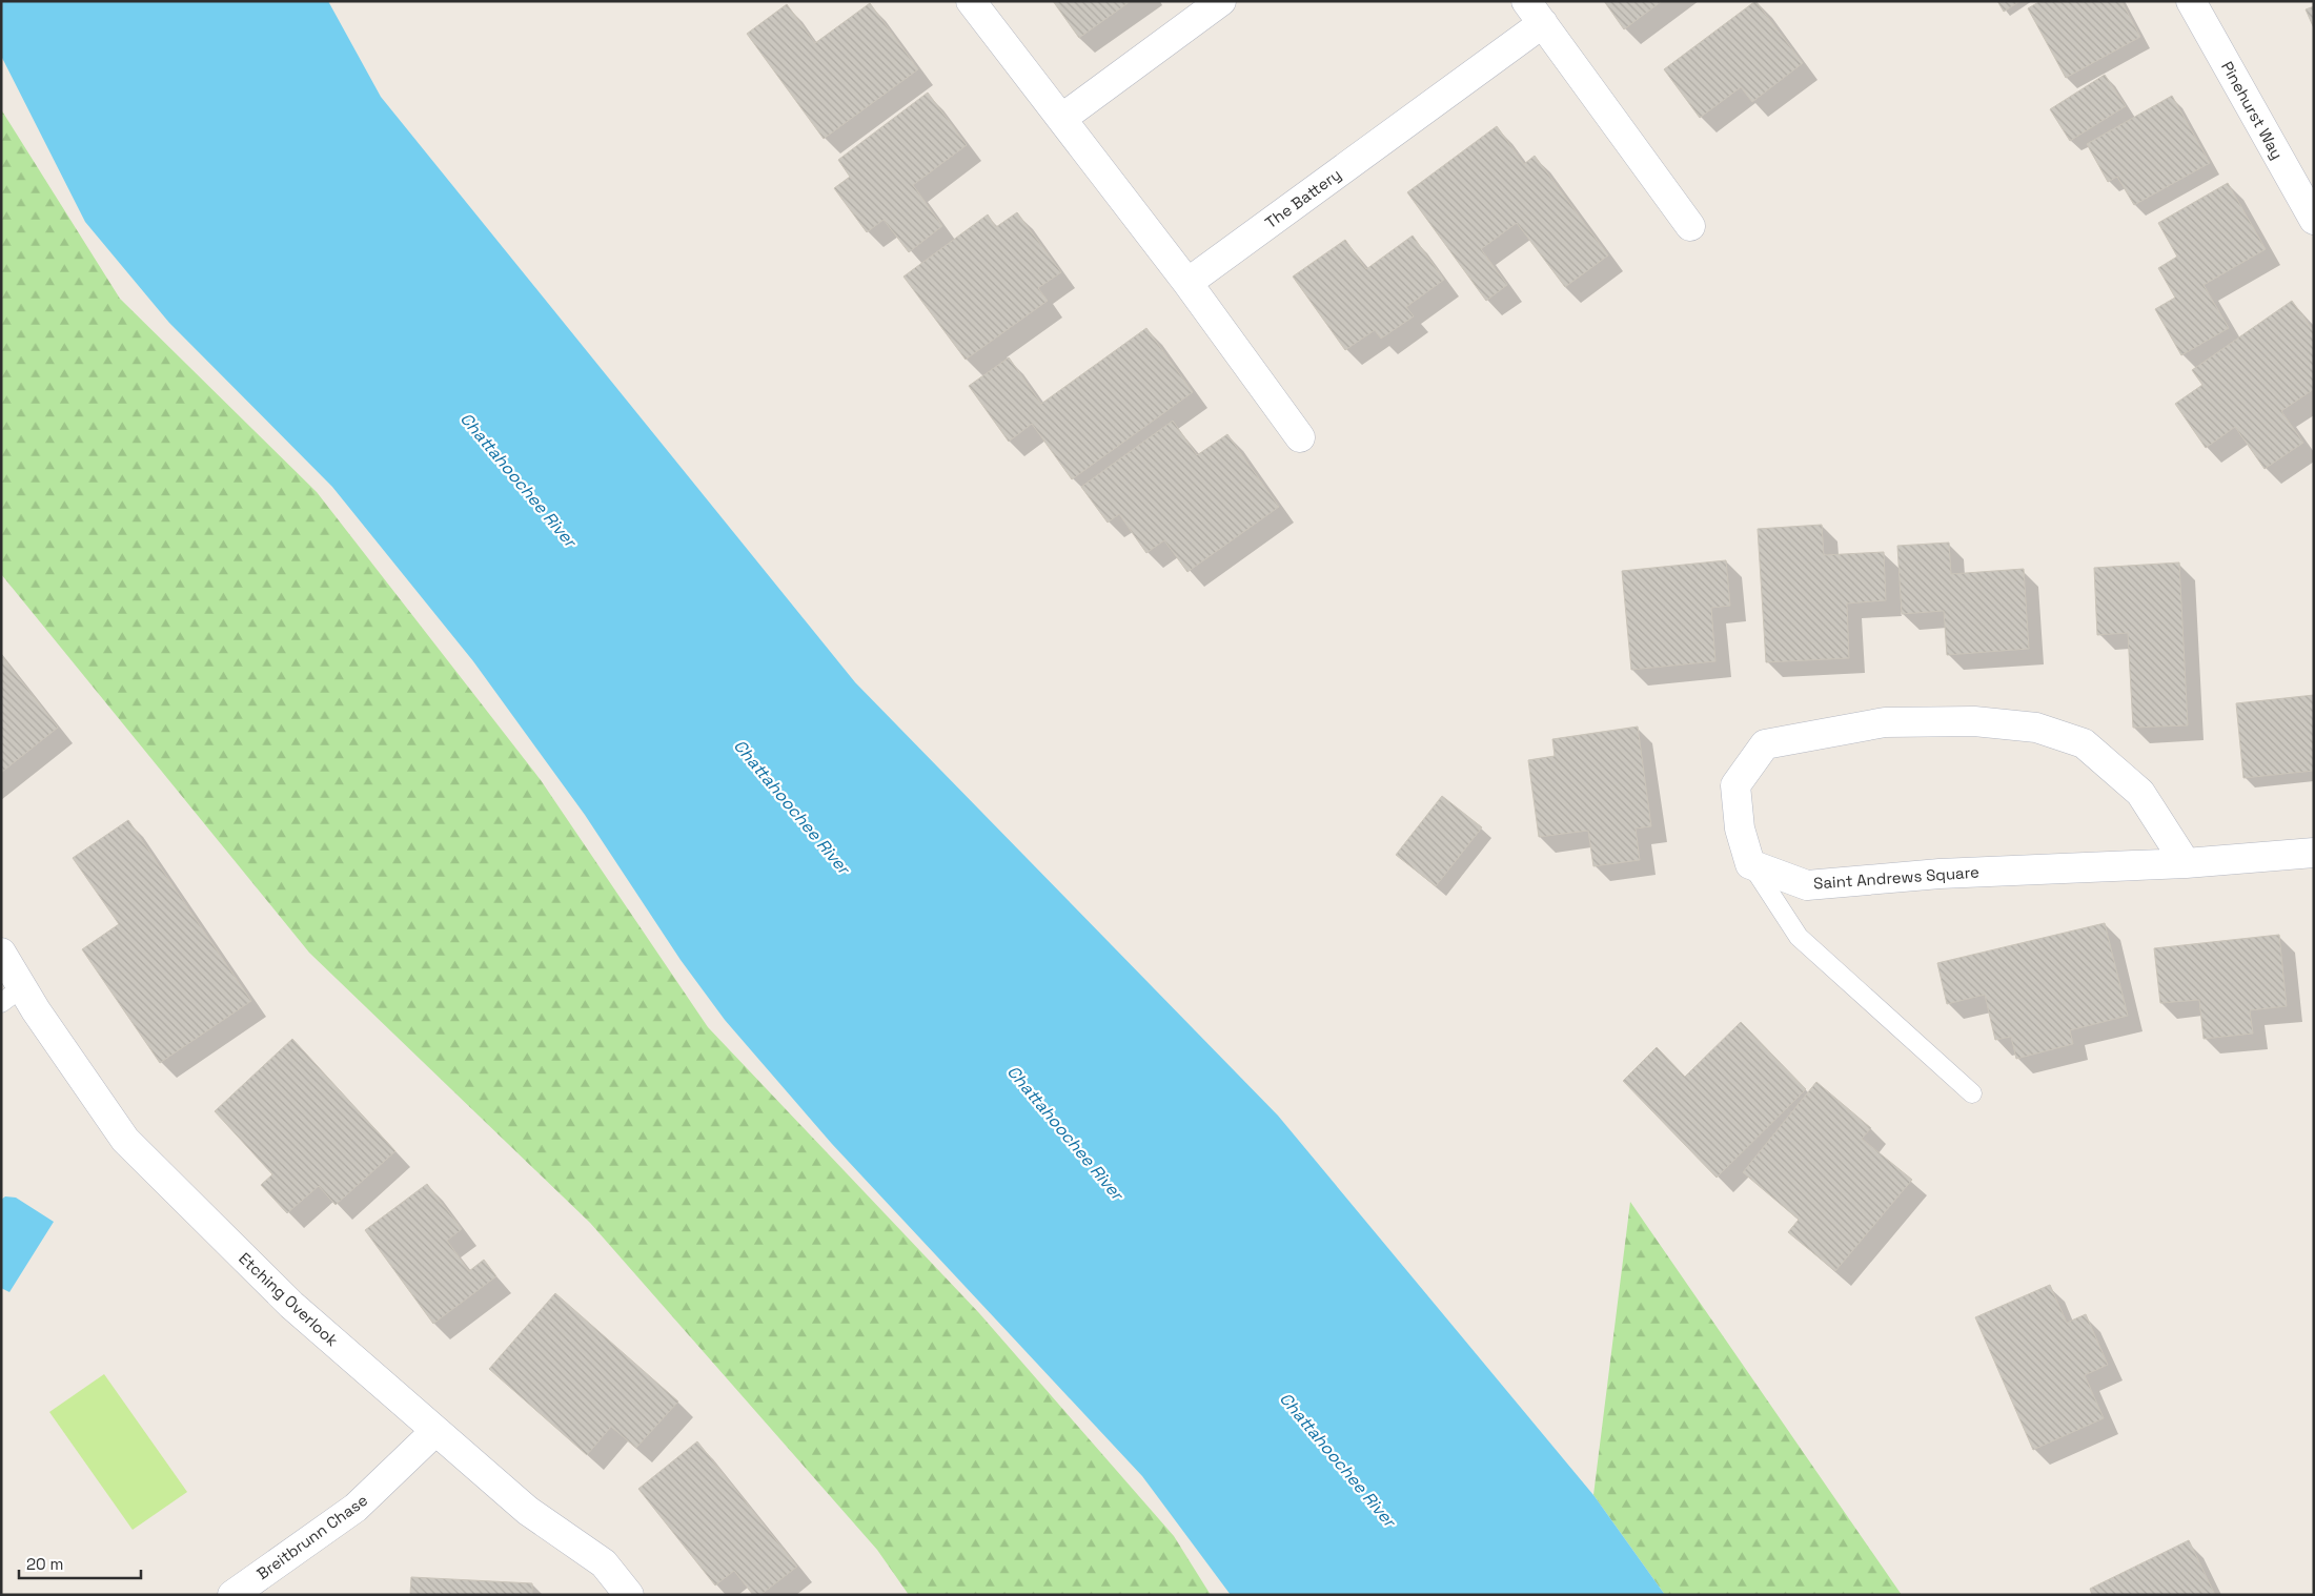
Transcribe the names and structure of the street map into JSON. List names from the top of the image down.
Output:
{
  "streets": {
    "street": [
      "Pinehurst Way",
      "The Battery",
      "Saint Andrews Square",
      "Etching Overlook",
      "Breitbrunn Chase"
    ]
  },
  "crossings": [
    ["Etching Overlook", "Breitbrunn Chase"]
  ],
  "water": ["Chattahoochee River"],
  "scale_bar": "20 m"
}
